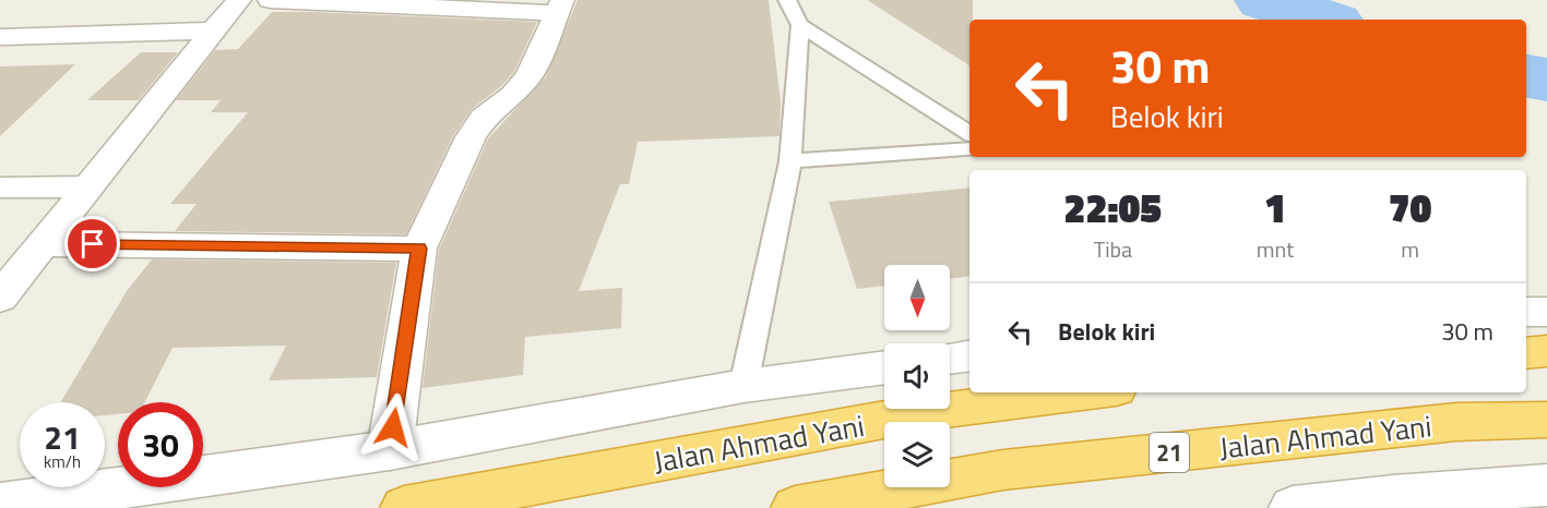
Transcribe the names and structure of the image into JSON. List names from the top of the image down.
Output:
{
  "streets": {
    "highway": ["Jalan Ahmad Yani", "21"]
  },
  "north": "bottom",
  "page": {
    "turn": ["30 m", "Belok kiri"],
    "eta": [
      "22:05",
      "Tiba",
      "1",
      "mnt",
      "70",
      "m"
    ],
    "list": [
      {
        "name": "Belok kiri",
        "value": "30 m"
      }
    ],
    "speed": "21 km/h",
    "limit": "30"
  }
}
